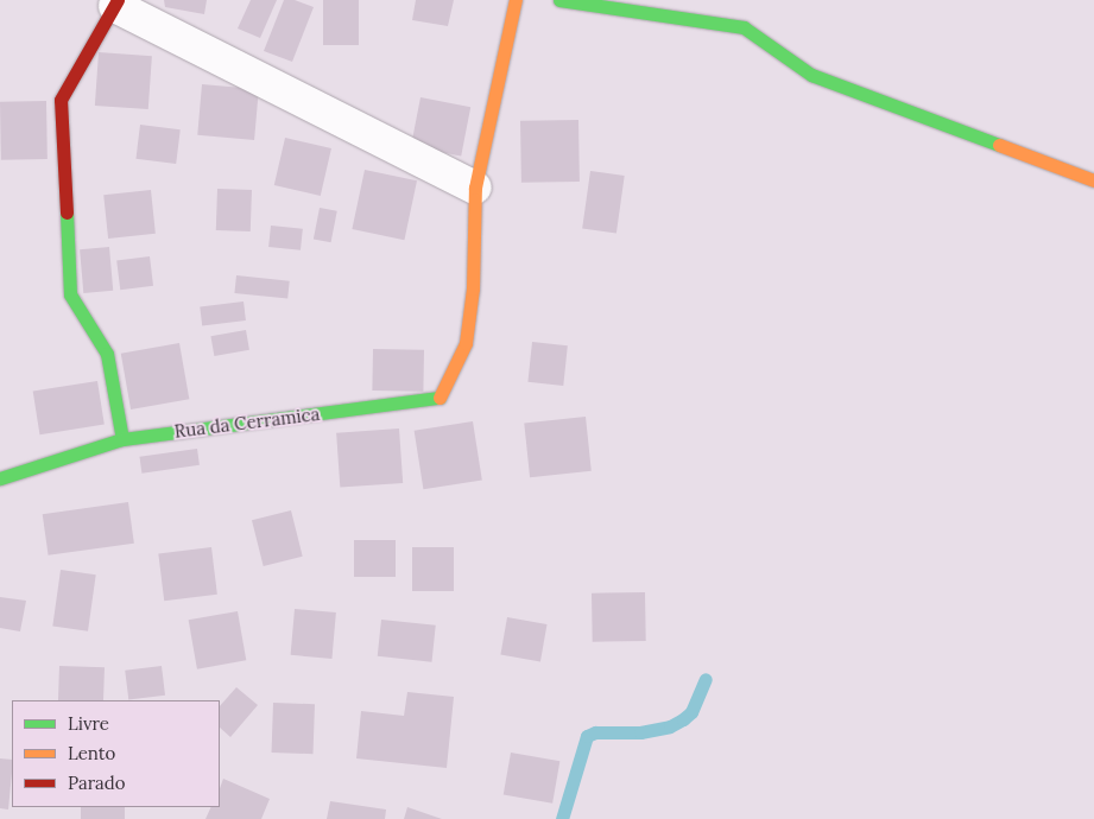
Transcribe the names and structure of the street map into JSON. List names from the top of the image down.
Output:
{
  "streets": {
    "street": ["Rua da Cerramica"]
  },
  "legend": ["Livre", "Lento", "Parado"]
}
